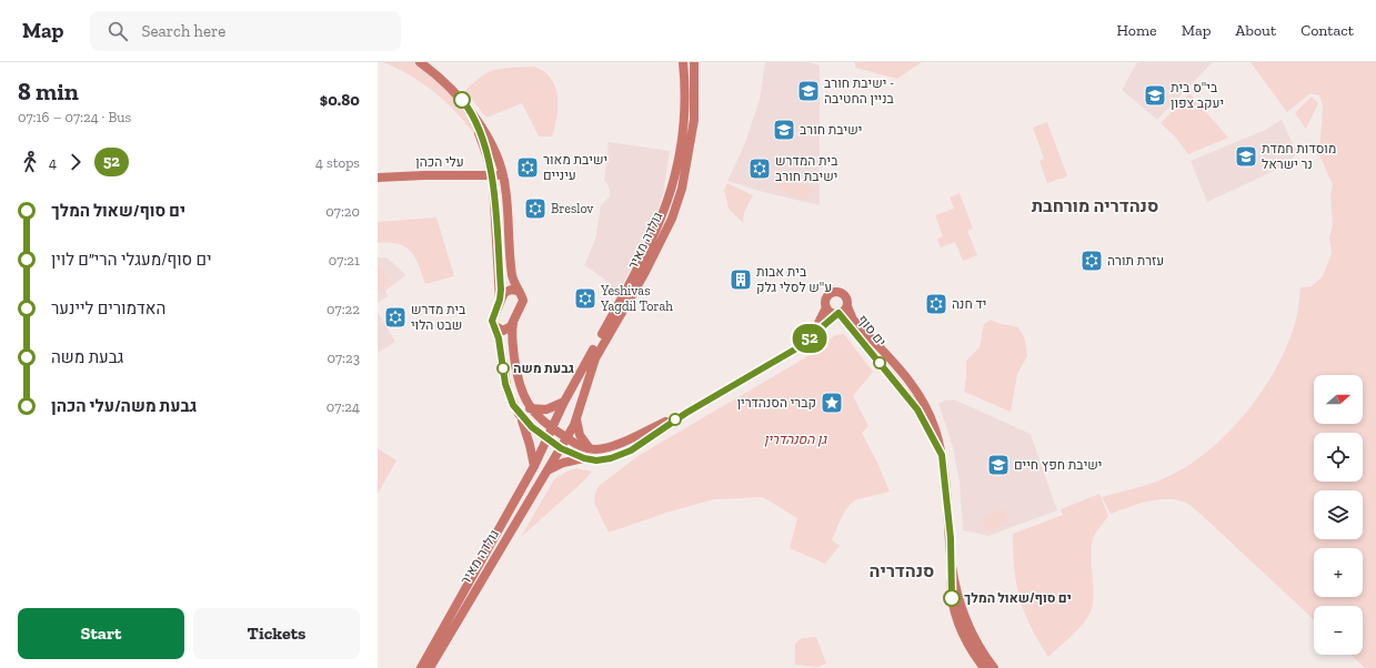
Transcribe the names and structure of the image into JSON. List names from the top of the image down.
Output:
{
  "streets": {
    "street": ["עלי הכהן", "גולדה מאיר", "ים סוף"]
  },
  "districts": ["סנהדריה מורחבת", "סנהדריה"],
  "parks": ["גן הסנהדרין"],
  "places": {
    "school or university": [
      "ישיבת חורב - בניין החטיבה",
      "בי\"ס בית יעקב צפון",
      "ישיבת חורב",
      "מוסדות חמדת נר ישראל",
      "ישיבת חפץ חיים"
    ],
    "synagogue": [
      "ישיבת מאור עיניים",
      "בית המדרש ישיבת חורב",
      "Breslov",
      "עזרת תורה",
      "Yeshivas Yagdil Torah",
      "יד חנה",
      "בית מדרש שבט הלוי"
    ],
    "building": ["בית אבות ע\"ש לסלי גלק"],
    "other": ["גבעת משה", "ים סוף/שאול המלך"],
    "place": ["קברי הסנהדרין"]
  },
  "lines": ["bus line 52"],
  "north": "right",
  "page": {
    "header": "Map",
    "search": "Search here",
    "nav": [
      "Home",
      "Map",
      "About",
      "Contact"
    ],
    "heading": ["8 min", "07:16 – 07:24 · Bus", "$0.80"],
    "on_map": "52",
    "legs": ["4", "52", "4 stops"],
    "list": [
      {
        "name": "ים סוף/שאול המלך",
        "value": "07:20"
      },
      {
        "name": "ים סוף/מעגלי הרי״ם לוין",
        "value": "07:21"
      },
      {
        "name": "האדמורים ליינער",
        "value": "07:22"
      },
      {
        "name": "גבעת משה",
        "value": "07:23"
      },
      {
        "name": "גבעת משה/עלי הכהן",
        "value": "07:24"
      }
    ],
    "map_buttons": ["+", "−"],
    "buttons": ["Start", "Tickets"]
  }
}
